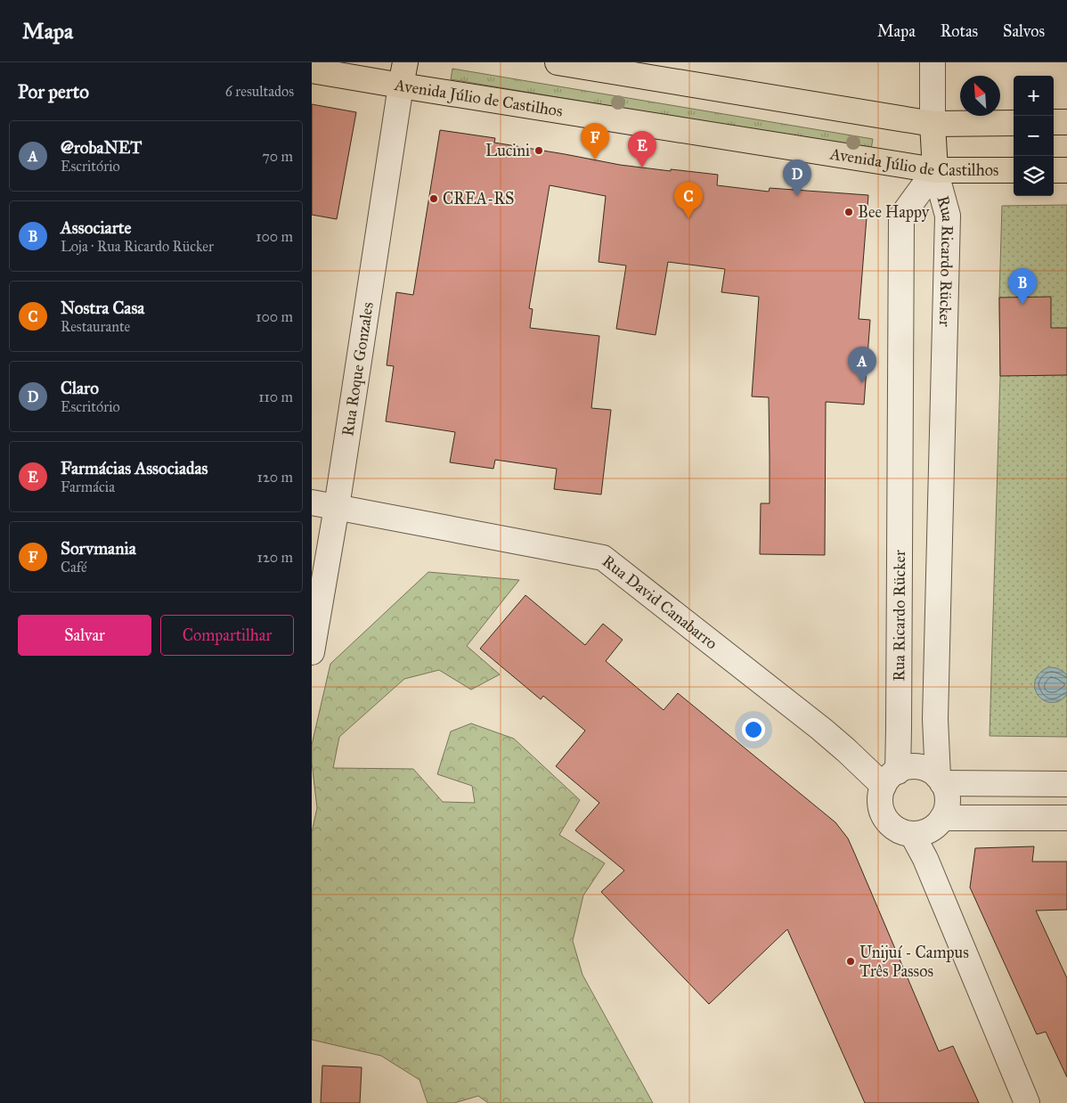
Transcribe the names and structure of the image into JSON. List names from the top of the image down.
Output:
{
  "streets": {
    "main road": ["Avenida Júlio de Castilhos"],
    "street": ["Rua Ricardo Rücker", "Rua Roque Gonzales", "Rua David Canabarro"]
  },
  "crossings": [
    ["Avenida Júlio de Castilhos", "Rua Ricardo Rücker"],
    ["Avenida Júlio de Castilhos", "Rua Roque Gonzales"],
    ["Rua Ricardo Rücker", "Rua David Canabarro"],
    ["Rua Roque Gonzales", "Rua David Canabarro"]
  ],
  "places": [
    "Lucini",
    "CREA-RS",
    "Bee Happy",
    "Unijuí - Campus Três Passos"
  ],
  "north": "top left",
  "page": {
    "header": "Mapa",
    "nav": ["Mapa", "Rotas", "Salvos"],
    "heading": ["Por perto", "6 resultados"],
    "map_buttons": ["+", "−"],
    "list": [
      {
        "mark": "A",
        "name": "@robaNET",
        "note": "Escritório",
        "value": "70 m"
      },
      {
        "mark": "B",
        "name": "Associarte",
        "note": "Loja · Rua Ricardo Rücker",
        "value": "100 m"
      },
      {
        "mark": "C",
        "name": "Nostra Casa",
        "note": "Restaurante",
        "value": "100 m"
      },
      {
        "mark": "D",
        "name": "Claro",
        "note": "Escritório",
        "value": "110 m"
      },
      {
        "mark": "E",
        "name": "Farmácias Associadas",
        "note": "Farmácia",
        "value": "120 m"
      },
      {
        "mark": "F",
        "name": "Sorvmania",
        "note": "Café",
        "value": "120 m"
      }
    ],
    "pins": [
      "F",
      "E",
      "D",
      "C",
      "B",
      "A"
    ],
    "buttons": ["Salvar", "Compartilhar"]
  }
}
